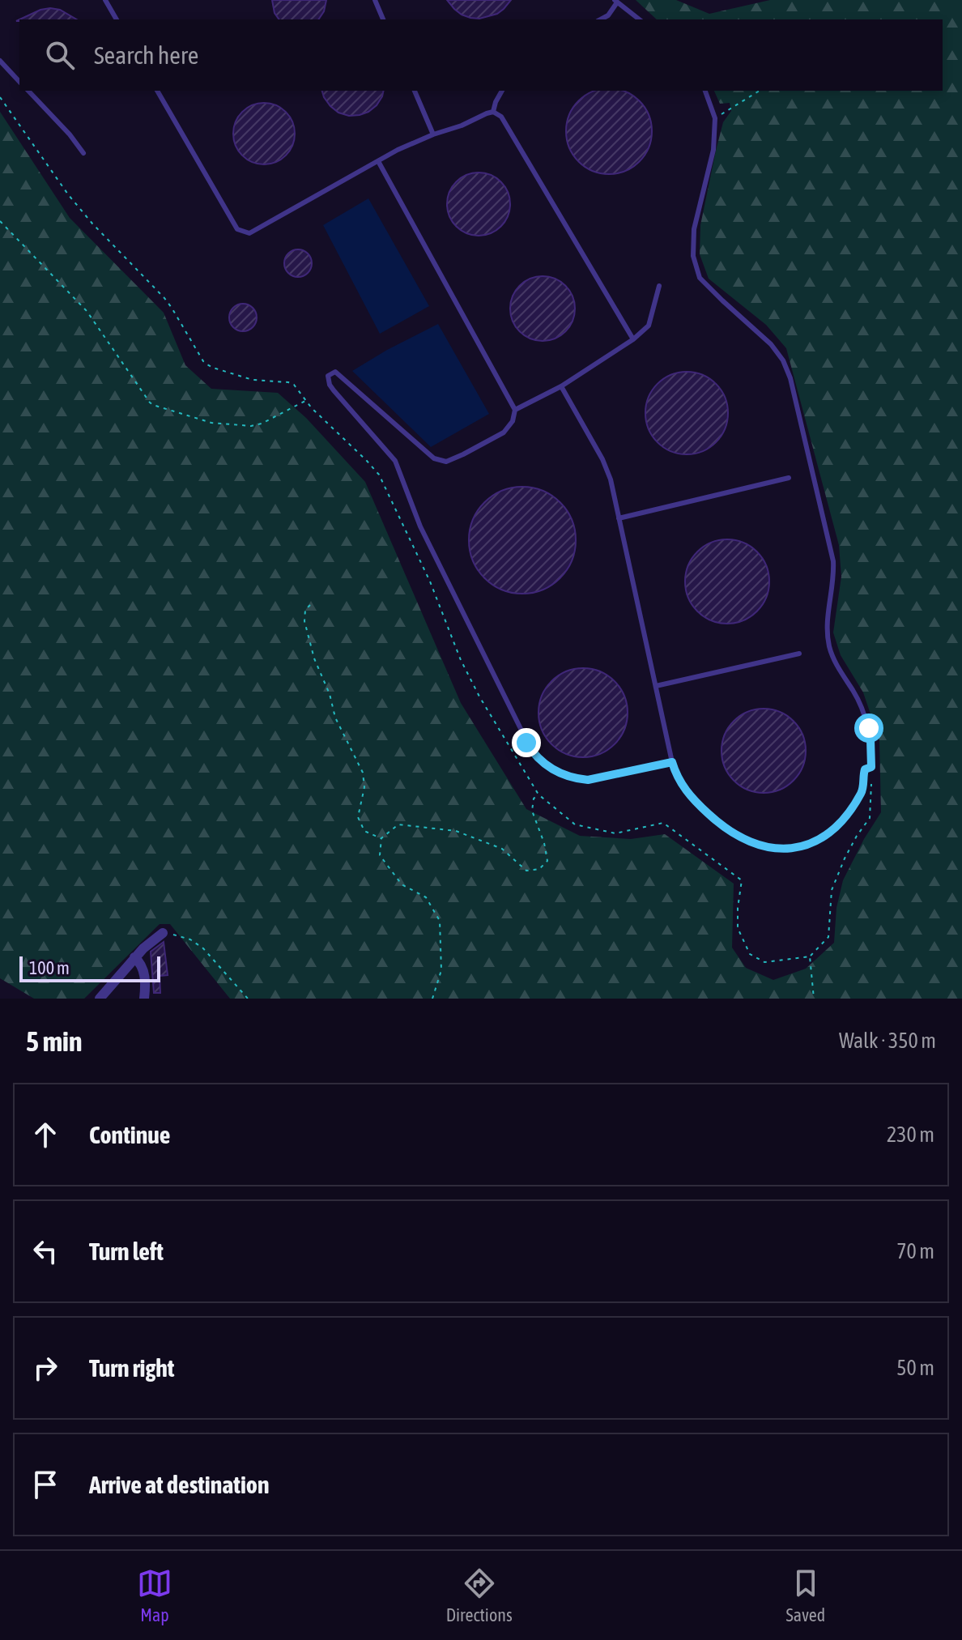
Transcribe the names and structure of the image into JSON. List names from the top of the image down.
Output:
{
  "scale_bar": "100 m",
  "page": {
    "search": "Search here",
    "scale": "100 m",
    "heading": ["5 min", "Walk · 350 m"],
    "list": [
      ["Continue", "230 m"],
      ["Turn left", "70 m"],
      ["Turn right", "50 m"],
      "Arrive at destination"
    ],
    "nav": ["Map", "Directions", "Saved"]
  }
}
